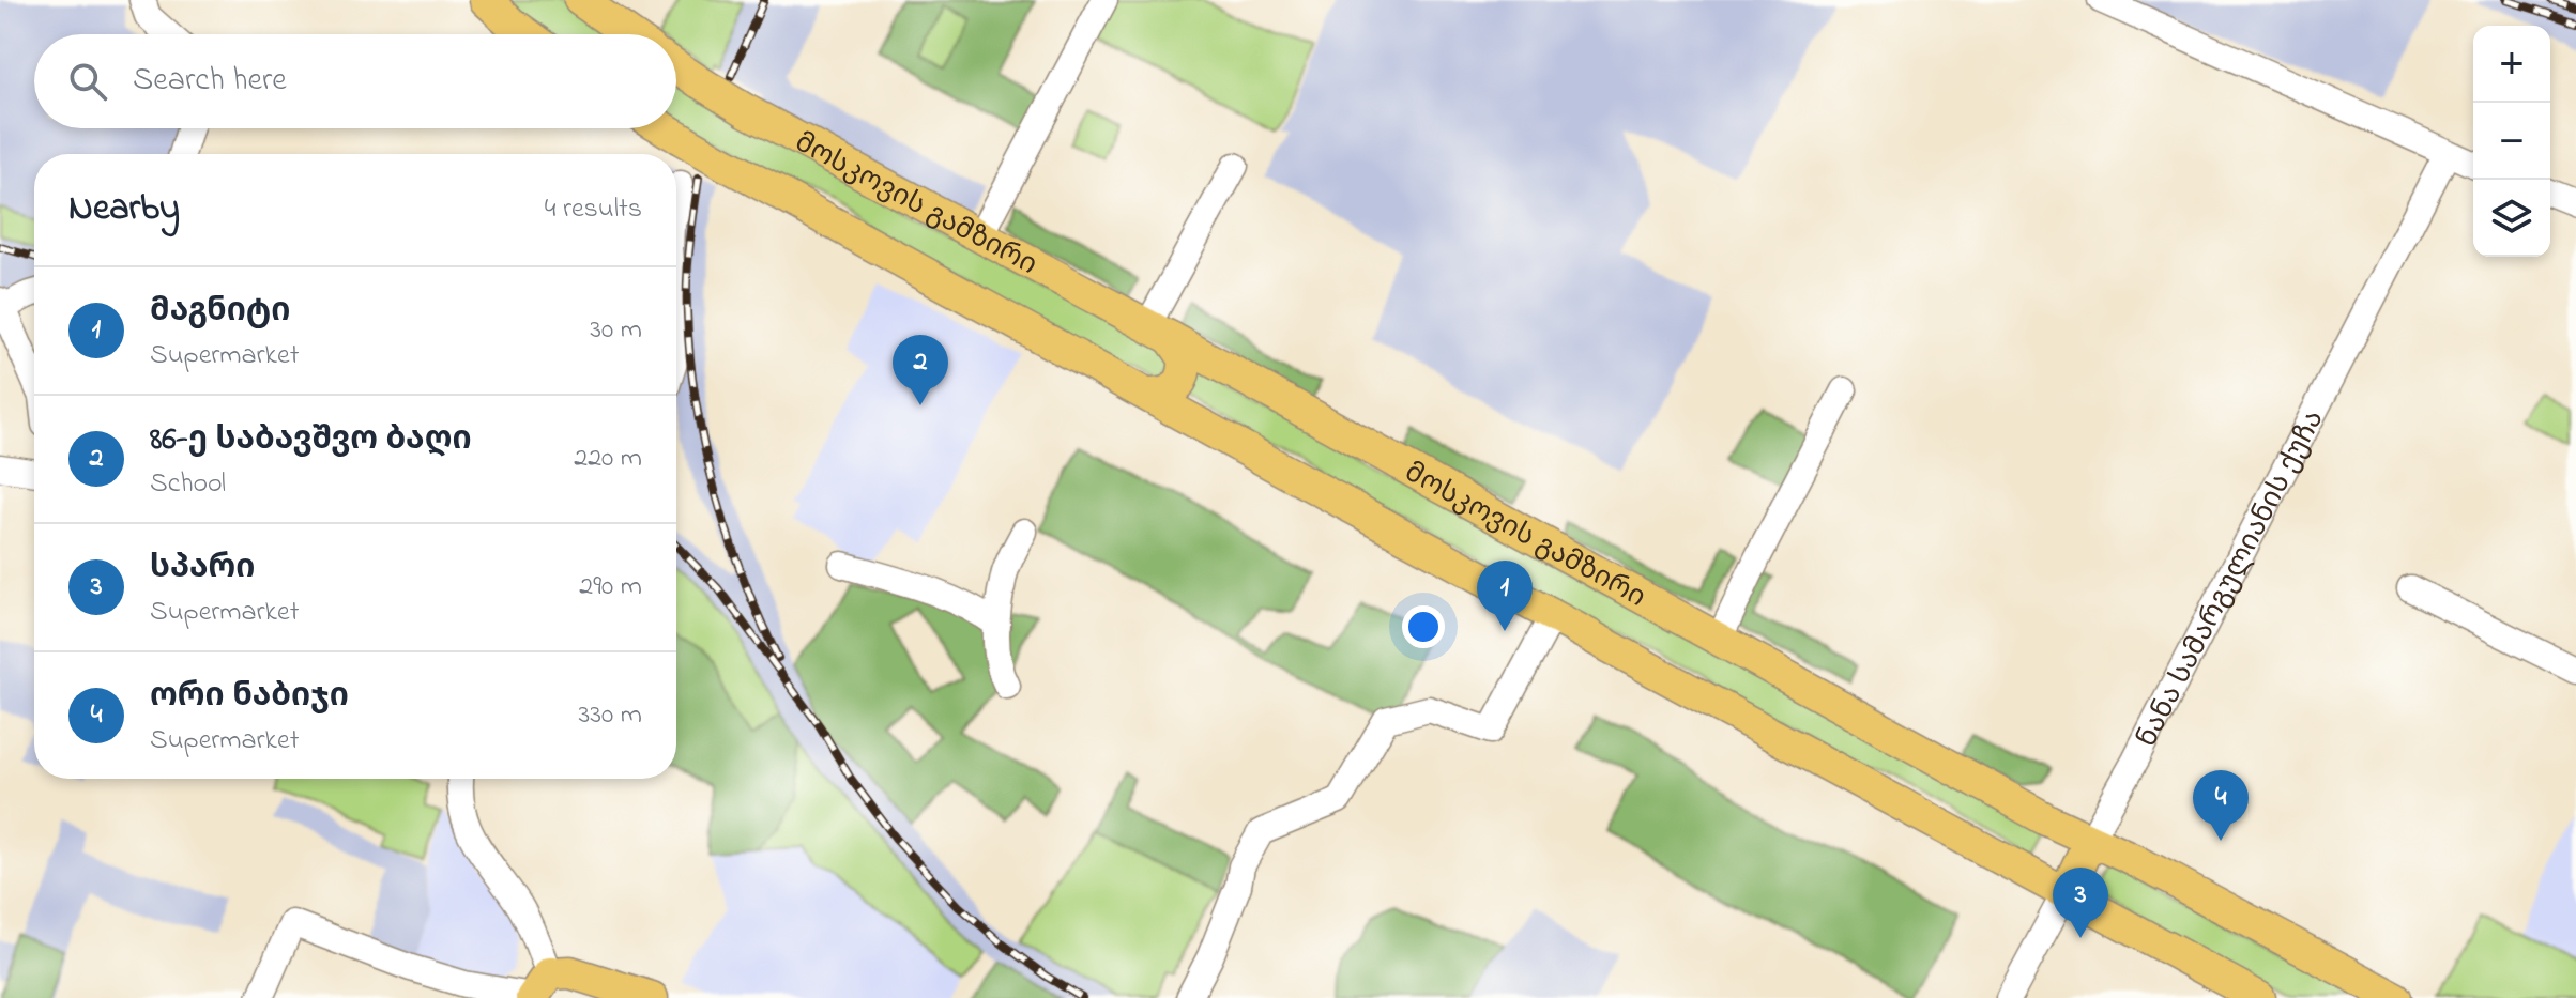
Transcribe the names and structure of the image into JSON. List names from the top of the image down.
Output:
{
  "streets": {
    "main road": ["მოსკოვის გამზირი", "ნანა სამარგულიანის ქუჩა"]
  },
  "crossings": [
    ["მოსკოვის გამზირი", "ნანა სამარგულიანის ქუჩა"]
  ],
  "page": {
    "map_buttons": ["+", "−"],
    "search": "Search here",
    "heading": ["Nearby", "4 results"],
    "list": [
      {
        "mark": "1",
        "name": "მაგნიტი",
        "note": "Supermarket",
        "value": "30 m"
      },
      {
        "mark": "2",
        "name": "86-ე საბავშვო ბაღი",
        "note": "School",
        "value": "220 m"
      },
      {
        "mark": "3",
        "name": "სპარი",
        "note": "Supermarket",
        "value": "290 m"
      },
      {
        "mark": "4",
        "name": "ორი ნაბიჯი",
        "note": "Supermarket",
        "value": "330 m"
      }
    ],
    "pins": [
      "2",
      "1",
      "4",
      "3"
    ]
  }
}
